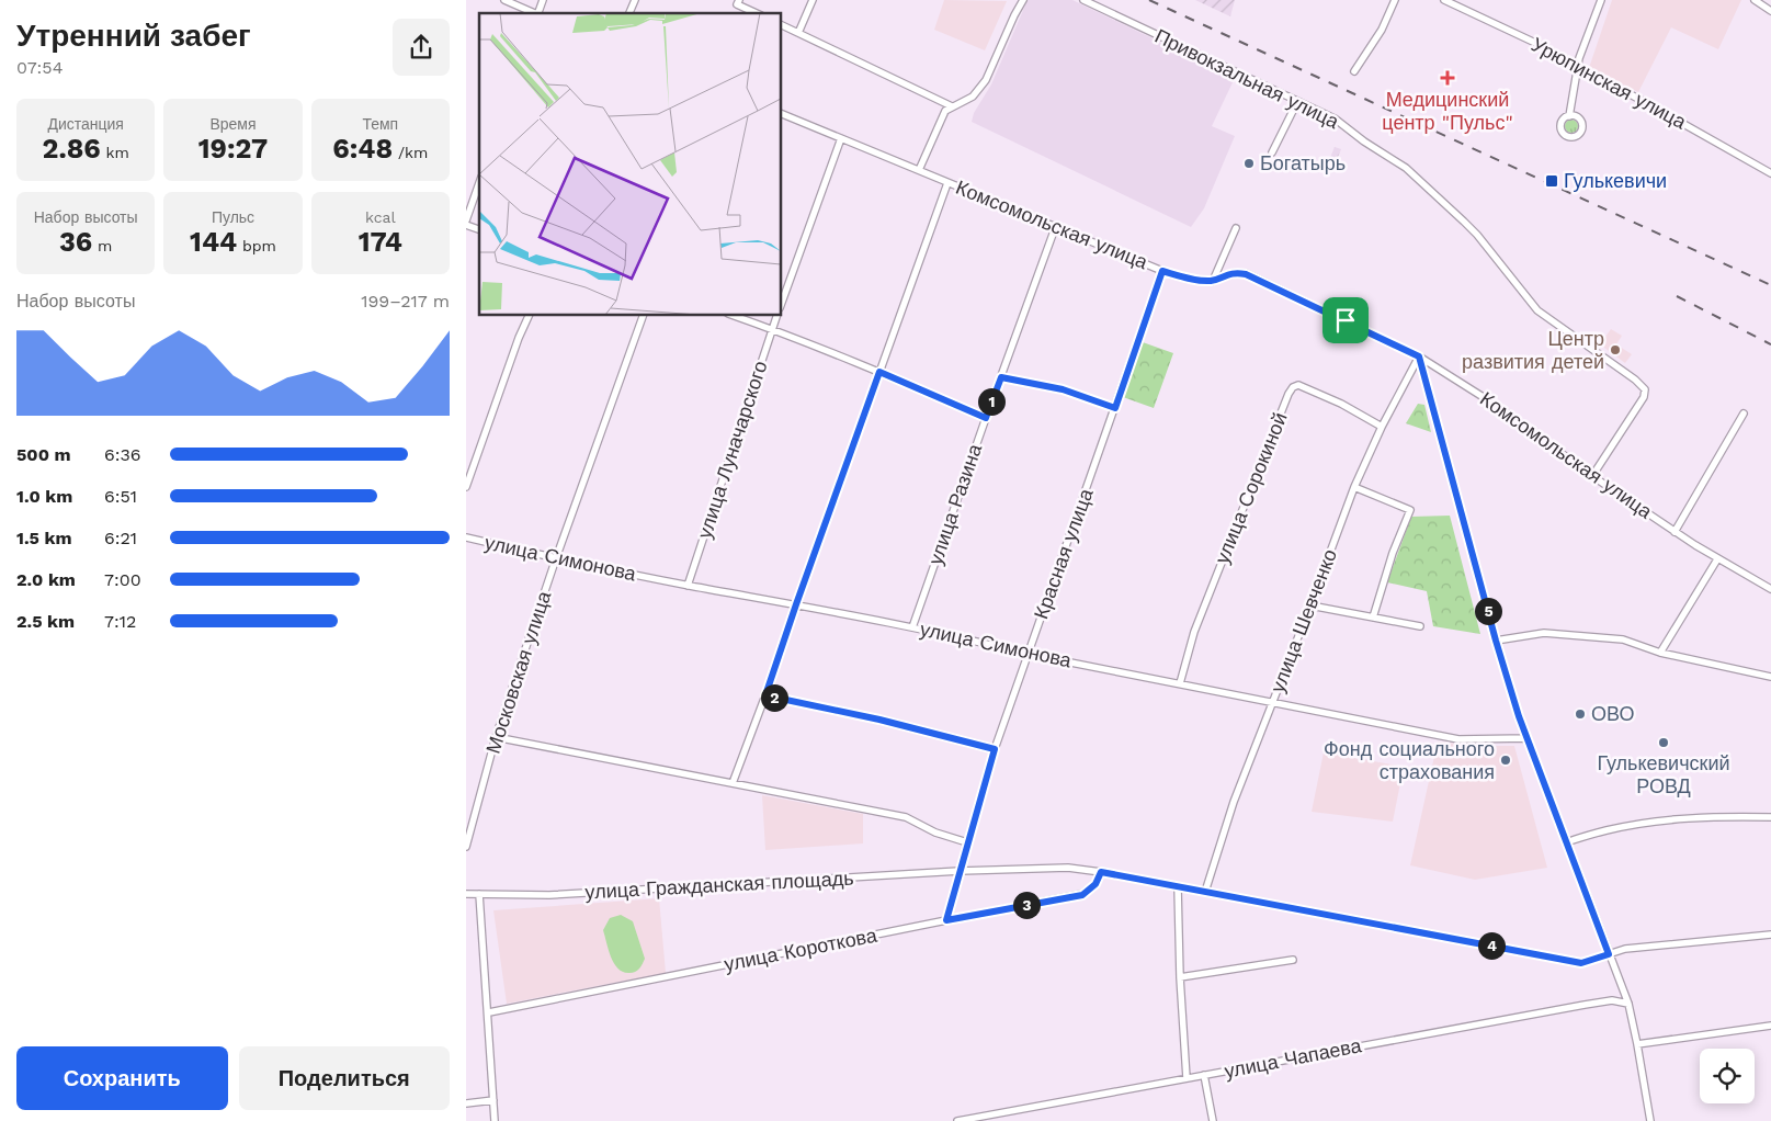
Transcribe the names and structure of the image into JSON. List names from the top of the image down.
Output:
{
  "streets": {
    "street": [
      "Привокзальная улица",
      "Урюпинская улица",
      "Комсомольская улица",
      "улица Луначарского",
      "улица Сорокиной",
      "улица Разина",
      "Красная улица",
      "улица Симонова",
      "улица Шевченко",
      "Московская улица",
      "улица Гражданская площадь",
      "улица Короткова",
      "улица Чапаева"
    ]
  },
  "crossings": [
    ["Привокзальная улица", "Комсомольская улица"],
    ["Комсомольская улица", "улица Разина"],
    ["Комсомольская улица", "Красная улица"],
    ["Комсомольская улица", "улица Шевченко"],
    ["улица Луначарского", "улица Симонова"],
    ["улица Сорокиной", "улица Симонова"],
    ["улица Сорокиной", "улица Шевченко"],
    ["улица Разина", "улица Симонова"],
    ["Красная улица", "улица Симонова"],
    ["Красная улица", "улица Гражданская площадь"],
    ["Красная улица", "улица Короткова"],
    ["улица Симонова", "улица Шевченко"],
    ["улица Симонова", "Московская улица"]
  ],
  "places": {
    "health": ["Медицинский центр \"Пульс\""],
    "other": [
      "Богатырь",
      "Центр развития детей",
      "ОВО",
      "Гулькевичский РОВД",
      "Фонд социального страхования"
    ],
    "transit": ["Гулькевичи"]
  },
  "page": {
    "heading": ["Утренний забег", "07:54"],
    "stats": [
      ["Дистанция", "2.86 km"],
      ["Время", "19:27"],
      ["Темп", "6:48 /km"],
      ["Набор высоты", "36 m"],
      ["Пульс", "144 bpm"],
      ["kcal", "174"]
    ],
    "chart": ["Набор высоты", "199–217 m"],
    "pins": [
      "1",
      "5",
      "2",
      "3",
      "4"
    ],
    "list": [
      {
        "name": "500 m",
        "note": "6:36"
      },
      {
        "name": "1.0 km",
        "note": "6:51"
      },
      {
        "name": "1.5 km",
        "note": "6:21"
      },
      {
        "name": "2.0 km",
        "note": "7:00"
      },
      {
        "name": "2.5 km",
        "note": "7:12"
      }
    ],
    "buttons": ["Сохранить", "Поделиться"]
  }
}
